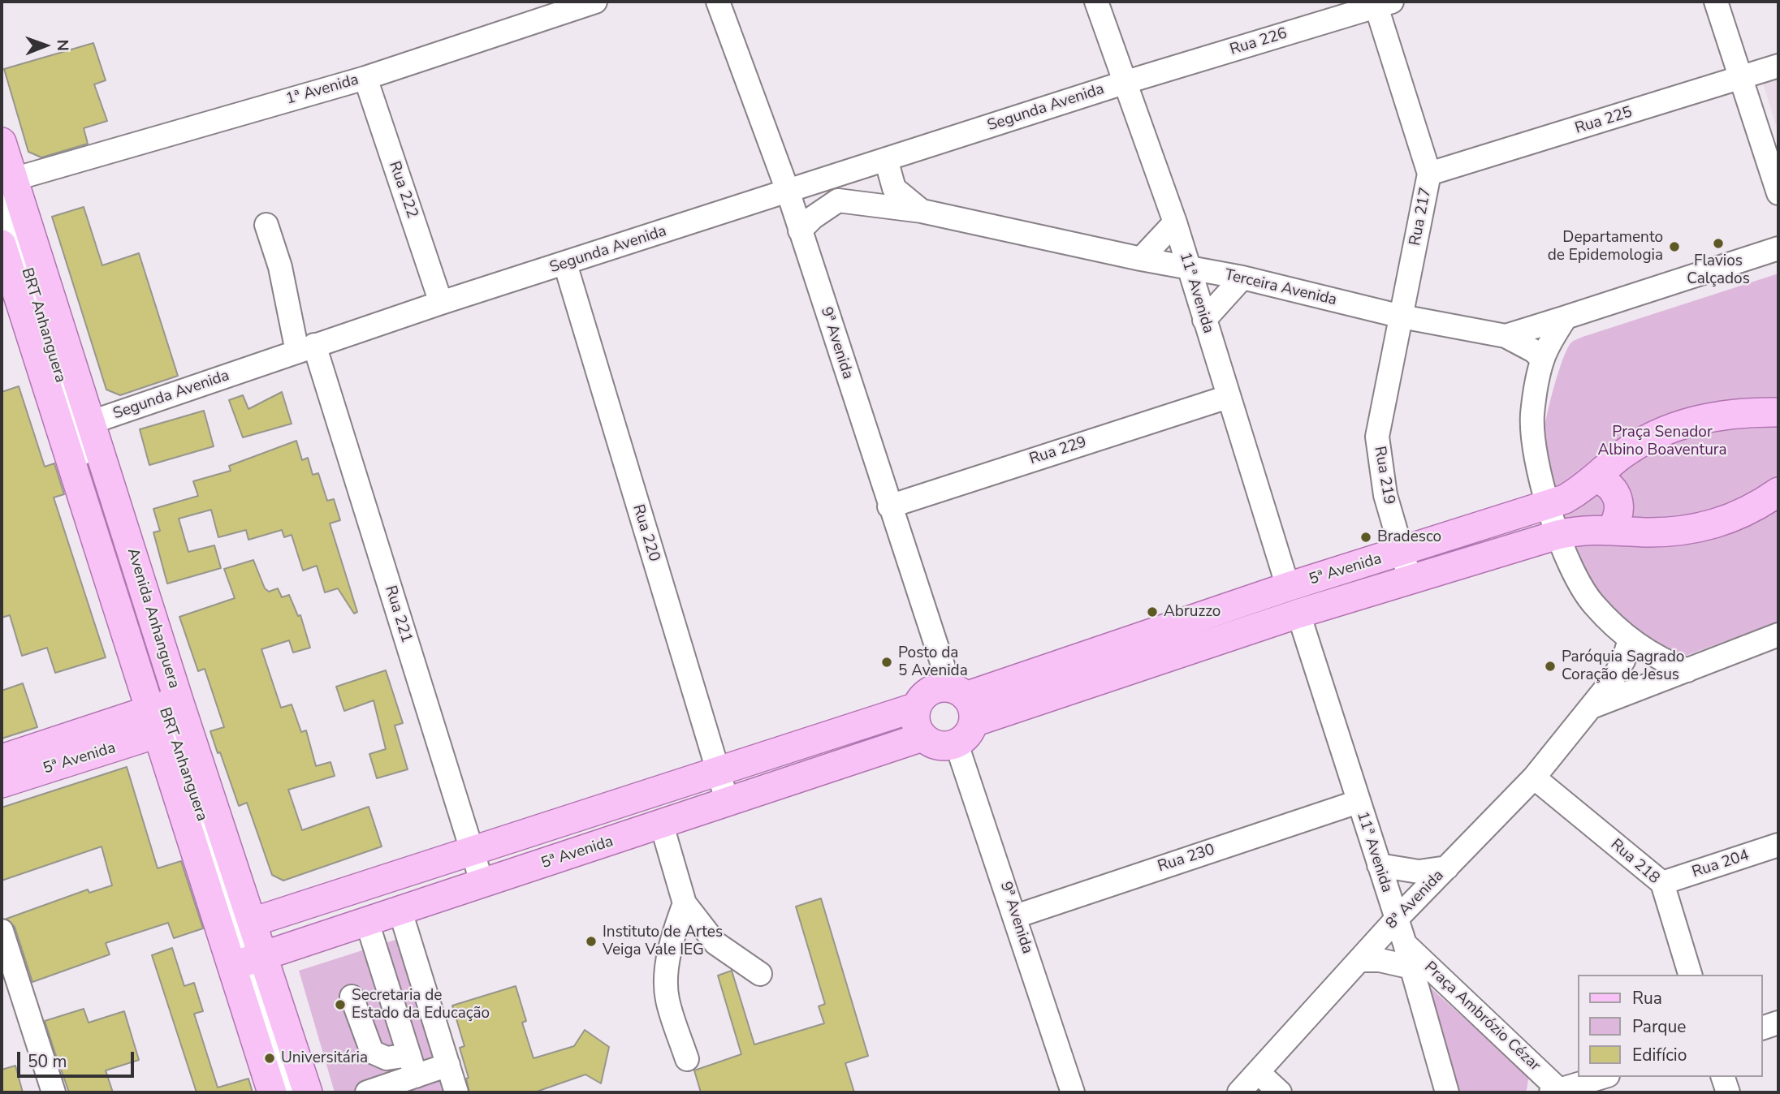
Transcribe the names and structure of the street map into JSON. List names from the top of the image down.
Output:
{
  "streets": {
    "main road": ["5ª Avenida", "Avenida Anhanguera"],
    "street": [
      "Rua 226",
      "1ª Avenida",
      "Segunda Avenida",
      "Rua 225",
      "Rua 222",
      "Rua 217",
      "Terceira Avenida",
      "11ª Avenida",
      "BRT Anhanguera",
      "9ª Avenida",
      "Rua 229",
      "Rua 219",
      "Rua 220",
      "Rua 221",
      "Rua 230",
      "Rua 218",
      "Rua 204",
      "8ª Avenida",
      "Praça Ambrózio Cézar"
    ]
  },
  "crossings": [
    ["Rua 226", "Segunda Avenida"],
    ["Rua 226", "Rua 217"],
    ["Rua 226", "11ª Avenida"],
    ["1ª Avenida", "Rua 222"],
    ["1ª Avenida", "BRT Anhanguera"],
    ["1ª Avenida", "Avenida Anhanguera"],
    ["Segunda Avenida", "Rua 222"],
    ["Segunda Avenida", "Terceira Avenida"],
    ["Segunda Avenida", "11ª Avenida"],
    ["Segunda Avenida", "9ª Avenida"],
    ["Segunda Avenida", "Rua 220"],
    ["Segunda Avenida", "Rua 221"],
    ["Segunda Avenida", "Avenida Anhanguera"],
    ["Rua 225", "Rua 217"],
    ["Rua 217", "Terceira Avenida"],
    ["Rua 217", "Rua 219"],
    ["Terceira Avenida", "11ª Avenida"],
    ["Terceira Avenida", "9ª Avenida"],
    ["11ª Avenida", "Rua 229"],
    ["11ª Avenida", "5ª Avenida"],
    ["11ª Avenida", "Rua 230"],
    ["11ª Avenida", "8ª Avenida"],
    ["11ª Avenida", "Praça Ambrózio Cézar"],
    ["BRT Anhanguera", "5ª Avenida"],
    ["BRT Anhanguera", "Avenida Anhanguera"],
    ["9ª Avenida", "Rua 229"],
    ["9ª Avenida", "5ª Avenida"],
    ["9ª Avenida", "Rua 230"],
    ["Rua 219", "5ª Avenida"],
    ["Rua 220", "5ª Avenida"],
    ["5ª Avenida", "Rua 221"],
    ["5ª Avenida", "Avenida Anhanguera"],
    ["Rua 218", "Rua 204"],
    ["Rua 218", "8ª Avenida"]
  ],
  "parks": ["Praça Senador Albino Boaventura"],
  "places": [
    "Flavios Calçados",
    "Departamento de Epidemologia",
    "Bradesco",
    "Abruzzo",
    "Posto da 5 Avenida",
    "Paróquia Sagrado Coração de Jesus",
    "Instituto de Artes Veiga Vale IEG",
    "Secretaria de Estado da Educação",
    "Universitária"
  ],
  "legend": ["Rua", "Parque", "Edifício"],
  "scale_bar": "50 m",
  "north": "right"
}
